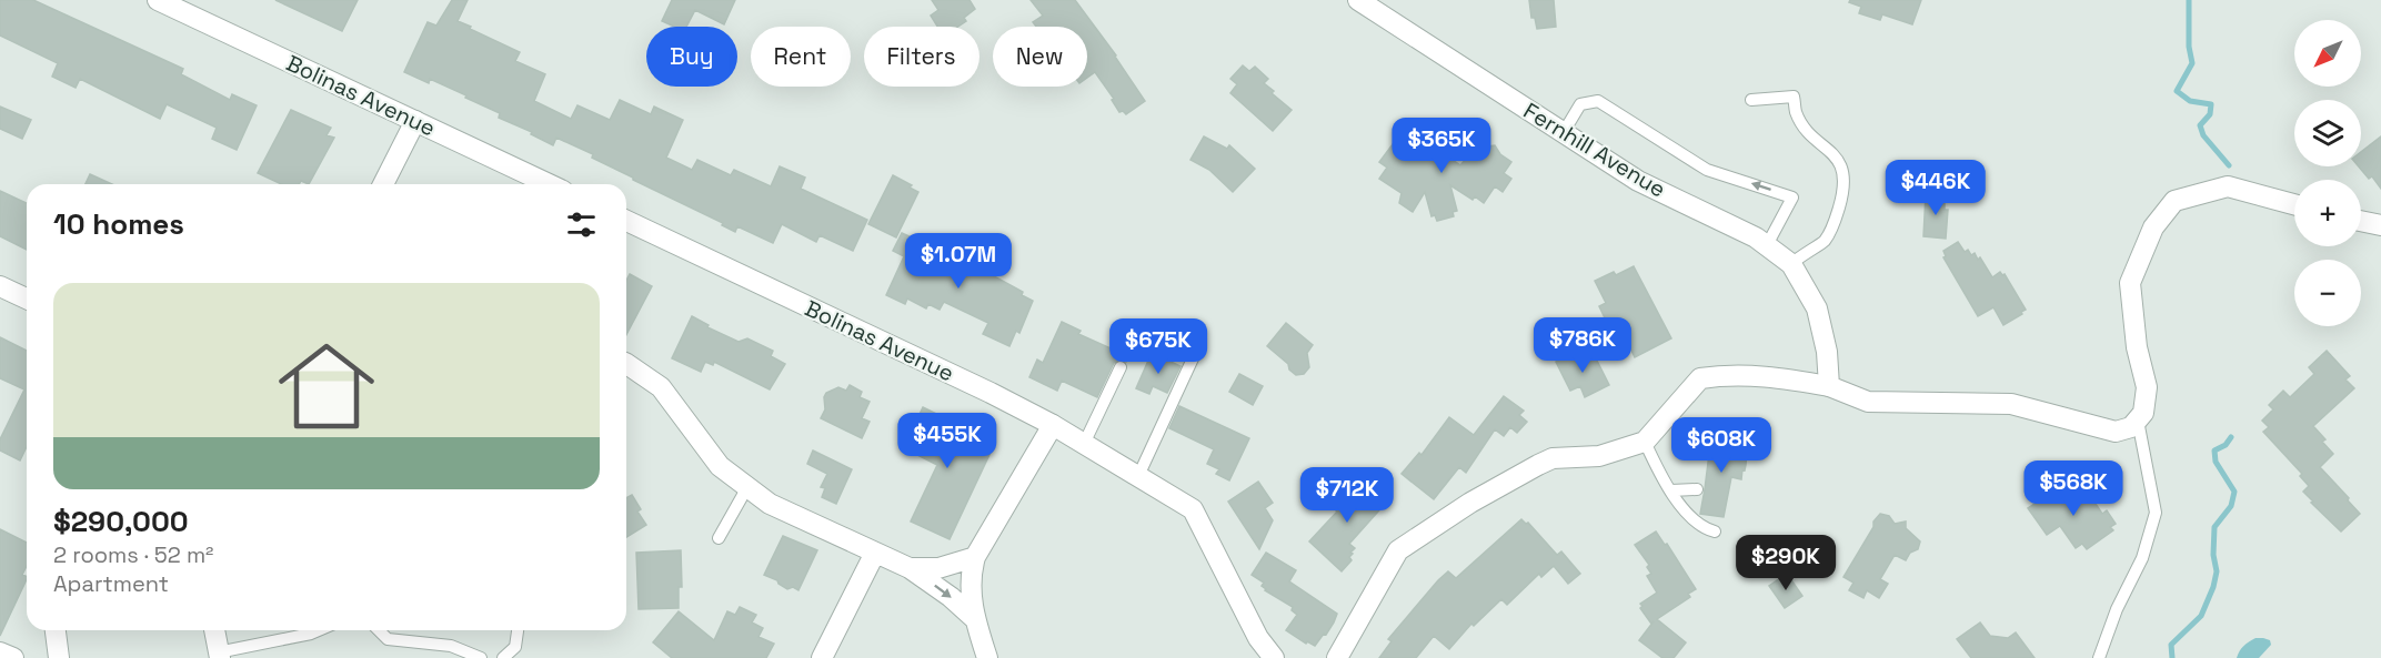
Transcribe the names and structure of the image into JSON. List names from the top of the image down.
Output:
{
  "streets": {
    "street": ["Bolinas Avenue", "Fernhill Avenue"]
  },
  "north": "bottom left",
  "page": {
    "map_buttons": ["+", "−"],
    "chip": [
      "Buy",
      "Rent",
      "Filters",
      "New"
    ],
    "price": [
      "$365K",
      "$446K",
      "$1.07M",
      "$786K",
      "$675K",
      "$455K",
      "$608K",
      "$568K",
      "$712K",
      "$290K"
    ],
    "heading": "10 homes",
    "list": [
      {
        "name": "$290,000",
        "note": "2 rooms · 52 m² · Apartment"
      }
    ]
  }
}
